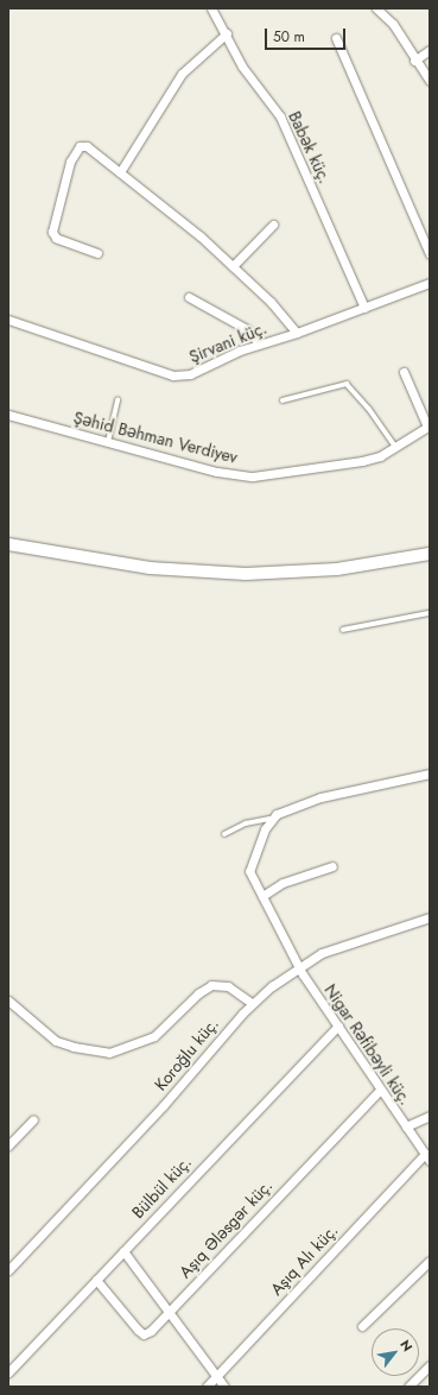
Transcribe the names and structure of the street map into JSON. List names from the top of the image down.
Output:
{
  "streets": {
    "street": [
      "Babək küç.",
      "Şirvani küç.",
      "Şəhid Bəhman Verdiyev",
      "Nigar Rəfibəyli küç.",
      "Koroğlu küç.",
      "Bülbül küç.",
      "Aşıq Ələsgər küç.",
      "Aşıq Alı küç."
    ]
  },
  "crossings": [
    ["Babək küç.", "Şirvani küç."],
    ["Nigar Rəfibəyli küç.", "Koroğlu küç."],
    ["Nigar Rəfibəyli küç.", "Bülbül küç."],
    ["Nigar Rəfibəyli küç.", "Aşıq Ələsgər küç."],
    ["Nigar Rəfibəyli küç.", "Aşıq Alı küç."],
    ["Bülbül küç.", "Aşıq Ələsgər küç."]
  ],
  "scale_bar": "50 m",
  "north": "top right"
}
